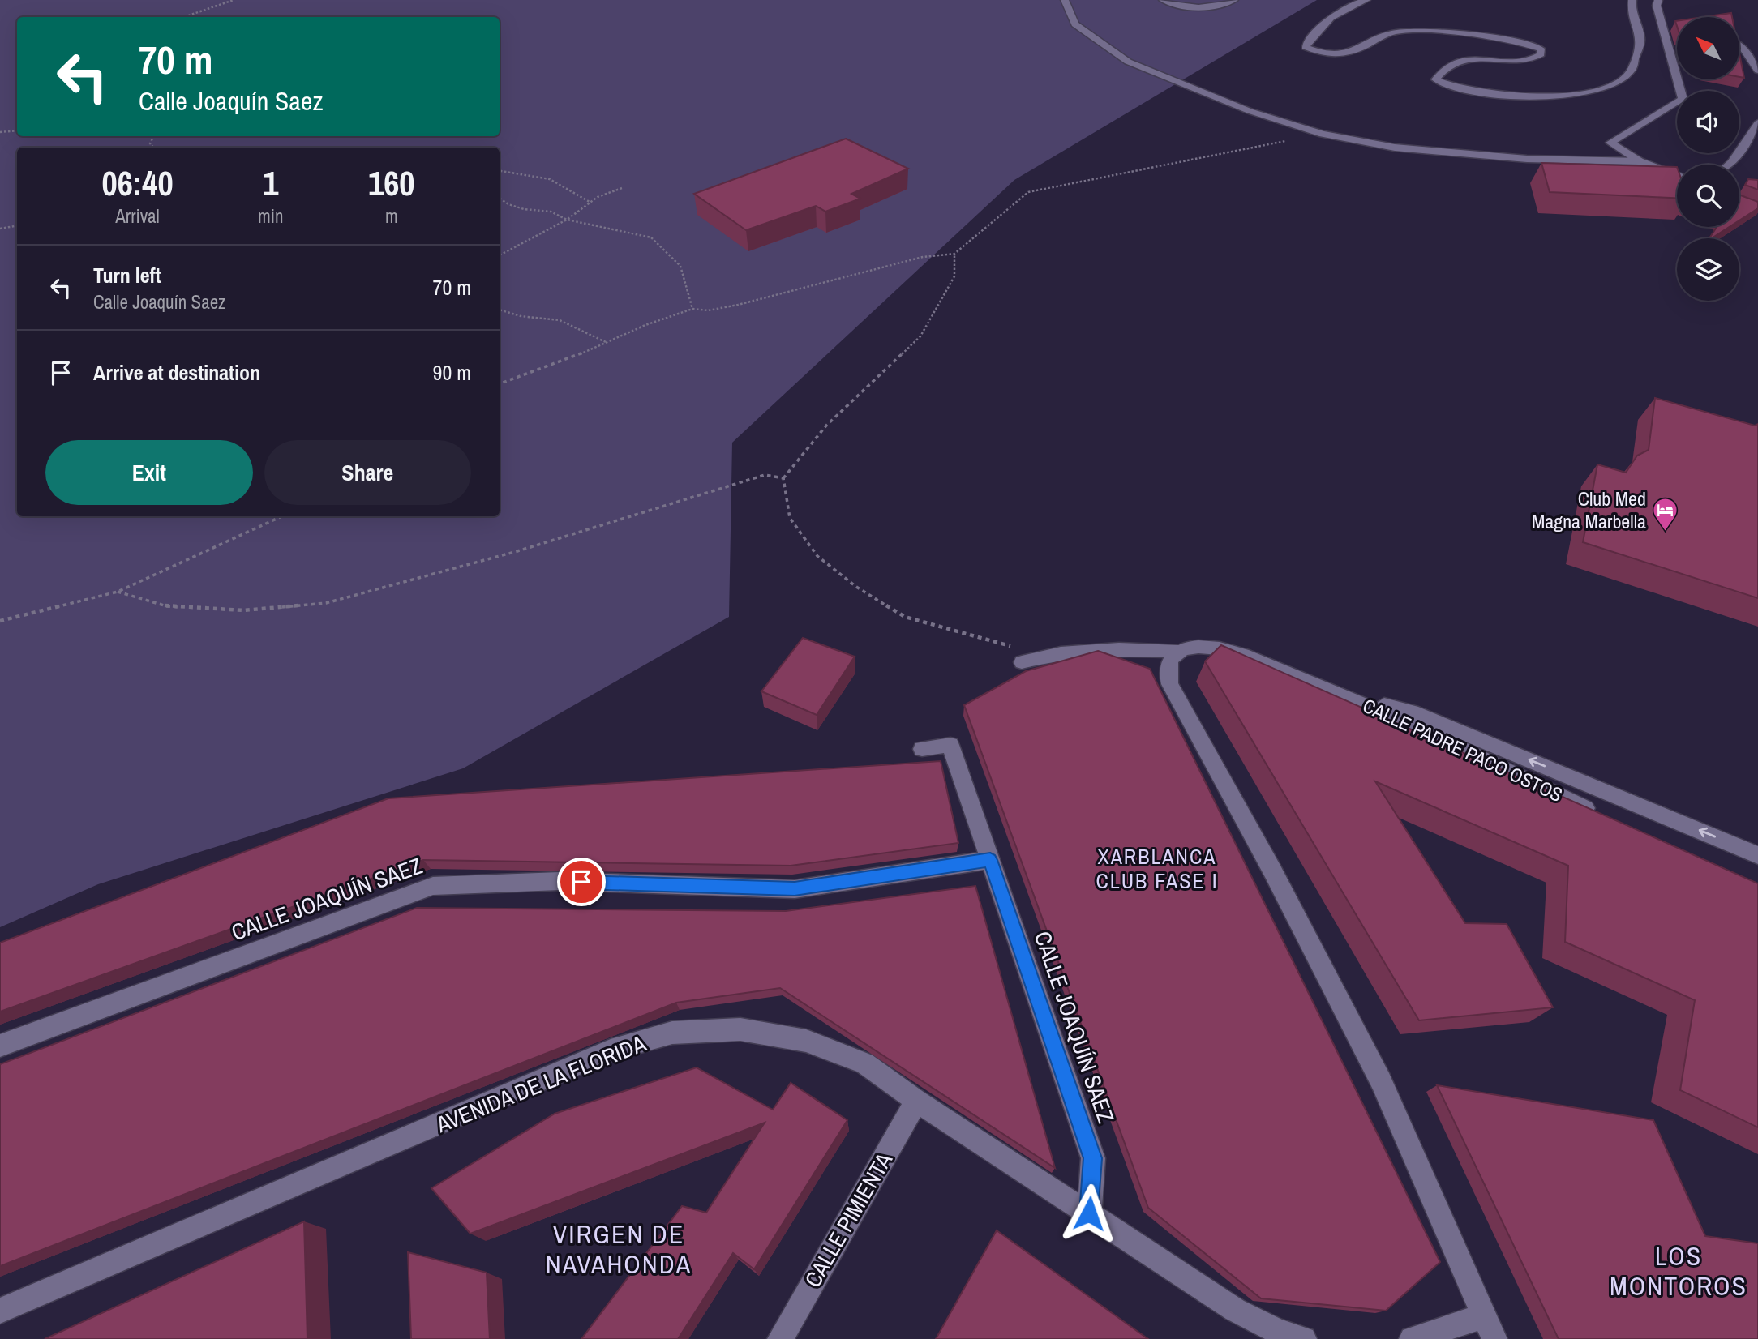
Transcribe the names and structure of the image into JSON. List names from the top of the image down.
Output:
{
  "streets": {
    "street": [
      "CALLE PADRE PACO OSTOS",
      "CALLE JOAQUÍN SAEZ",
      "AVENIDA DE LA FLORIDA",
      "CALLE PIMIENTA"
    ]
  },
  "crossings": [
    ["CALLE JOAQUÍN SAEZ", "AVENIDA DE LA FLORIDA"],
    ["AVENIDA DE LA FLORIDA", "CALLE PIMIENTA"]
  ],
  "districts": ["XARBLANCA CLUB FASE I", "VIRGEN DE NAVAHONDA", "LOS MONTOROS"],
  "places": {
    "hotel": ["Club Med Magna Marbella"]
  },
  "north": "top left",
  "page": {
    "turn": ["70 m", "Calle Joaquín Saez"],
    "eta": [
      "06:40",
      "Arrival",
      "1",
      "min",
      "160",
      "m"
    ],
    "list": [
      {
        "name": "Turn left",
        "note": "Calle Joaquín Saez",
        "value": "70 m"
      },
      {
        "name": "Arrive at destination",
        "value": "90 m"
      }
    ],
    "buttons": ["Exit", "Share"]
  }
}
